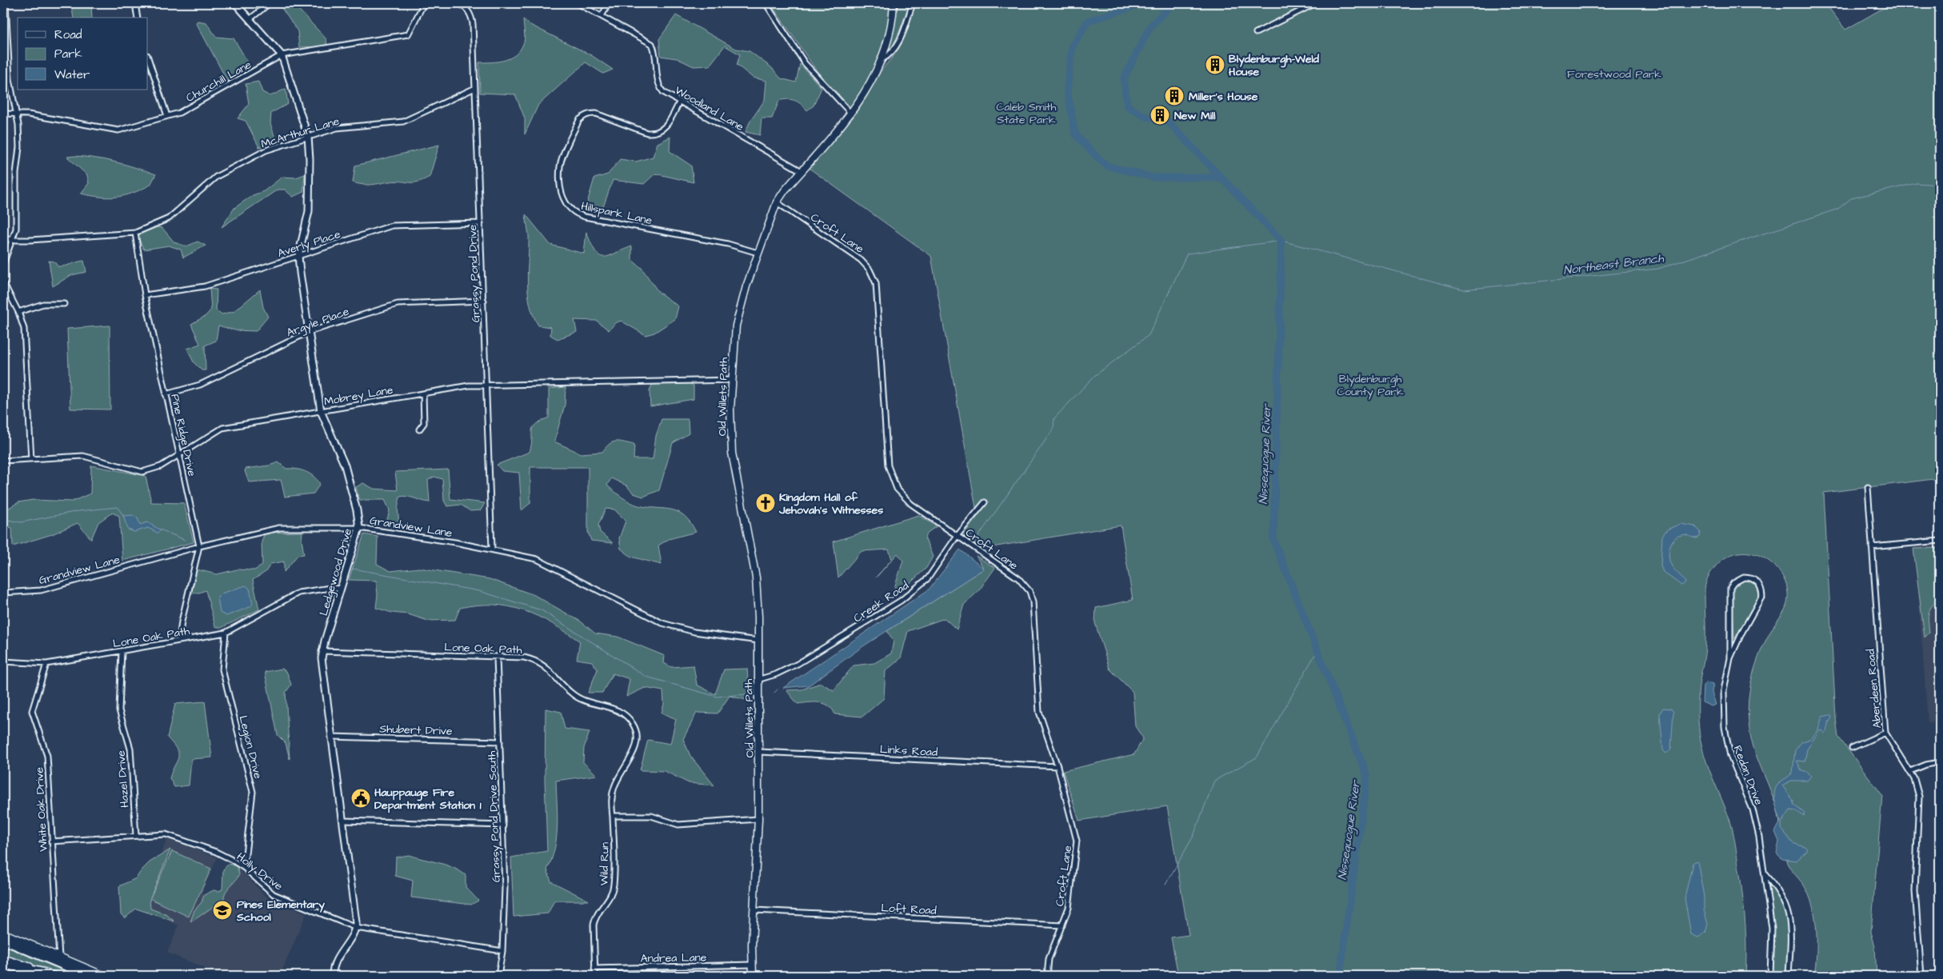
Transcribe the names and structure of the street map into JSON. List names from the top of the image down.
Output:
{
  "streets": {
    "main road": ["Old Willets Path"],
    "street": [
      "Churchill Lane",
      "Woodland Lane",
      "McArthur Lane",
      "Hillspark Lane",
      "Croft Lane",
      "Averly Place",
      "Grassy Pond Drive",
      "Argyle Place",
      "Mobrey Lane",
      "Pine Ridge Drive",
      "Grandview Lane",
      "Ledgewood Drive",
      "Creek Road",
      "Lone Oak Path",
      "Aberdeen Road",
      "Shubert Drive",
      "Legion Drive",
      "Links Road",
      "Redan Drive",
      "Hazel Drive",
      "White Oak Drive",
      "Grassy Pond Drive South",
      "Wild Run",
      "Holly Drive",
      "Loft Road",
      "Andrea Lane"
    ]
  },
  "crossings": [
    ["Churchill Lane", "Ledgewood Drive"],
    ["Woodland Lane", "Hillspark Lane"],
    ["Woodland Lane", "Old Willets Path"],
    ["McArthur Lane", "Grassy Pond Drive"],
    ["McArthur Lane", "Pine Ridge Drive"],
    ["McArthur Lane", "Ledgewood Drive"],
    ["Hillspark Lane", "Old Willets Path"],
    ["Croft Lane", "Old Willets Path"],
    ["Croft Lane", "Creek Road"],
    ["Croft Lane", "Links Road"],
    ["Croft Lane", "Loft Road"],
    ["Averly Place", "Grassy Pond Drive"],
    ["Averly Place", "Pine Ridge Drive"],
    ["Averly Place", "Ledgewood Drive"],
    ["Grassy Pond Drive", "Argyle Place"],
    ["Grassy Pond Drive", "Mobrey Lane"],
    ["Grassy Pond Drive", "Grandview Lane"],
    ["Argyle Place", "Pine Ridge Drive"],
    ["Argyle Place", "Ledgewood Drive"],
    ["Mobrey Lane", "Old Willets Path"],
    ["Mobrey Lane", "Pine Ridge Drive"],
    ["Mobrey Lane", "Ledgewood Drive"],
    ["Old Willets Path", "Grandview Lane"],
    ["Old Willets Path", "Creek Road"],
    ["Old Willets Path", "Links Road"],
    ["Old Willets Path", "Loft Road"],
    ["Old Willets Path", "Andrea Lane"],
    ["Pine Ridge Drive", "Grandview Lane"],
    ["Pine Ridge Drive", "Lone Oak Path"],
    ["Grandview Lane", "Ledgewood Drive"],
    ["Ledgewood Drive", "Lone Oak Path"],
    ["Ledgewood Drive", "Shubert Drive"],
    ["Ledgewood Drive", "Holly Drive"],
    ["Lone Oak Path", "Legion Drive"],
    ["Lone Oak Path", "Hazel Drive"],
    ["Lone Oak Path", "White Oak Drive"],
    ["Lone Oak Path", "Grassy Pond Drive South"],
    ["Lone Oak Path", "Wild Run"],
    ["Shubert Drive", "Grassy Pond Drive South"],
    ["Legion Drive", "Holly Drive"],
    ["Hazel Drive", "Holly Drive"],
    ["White Oak Drive", "Holly Drive"],
    ["Grassy Pond Drive South", "Holly Drive"],
    ["Wild Run", "Andrea Lane"]
  ],
  "water": ["Northeast Branch", "Nissequogue River"],
  "parks": ["Forestwood Park", "Caleb Smith State Park", "Blydenburgh County Park"],
  "places": {
    "building": ["Blydenburgh-Weld House", "Miller's House", "New Mill"],
    "church": ["Kingdom Hall of Jehovah’s Witnesses"],
    "public building": ["Hauppauge Fire Department Station 1"],
    "school or university": ["Pines Elementary School"]
  },
  "legend": ["Road", "Park", "Water"]
}
